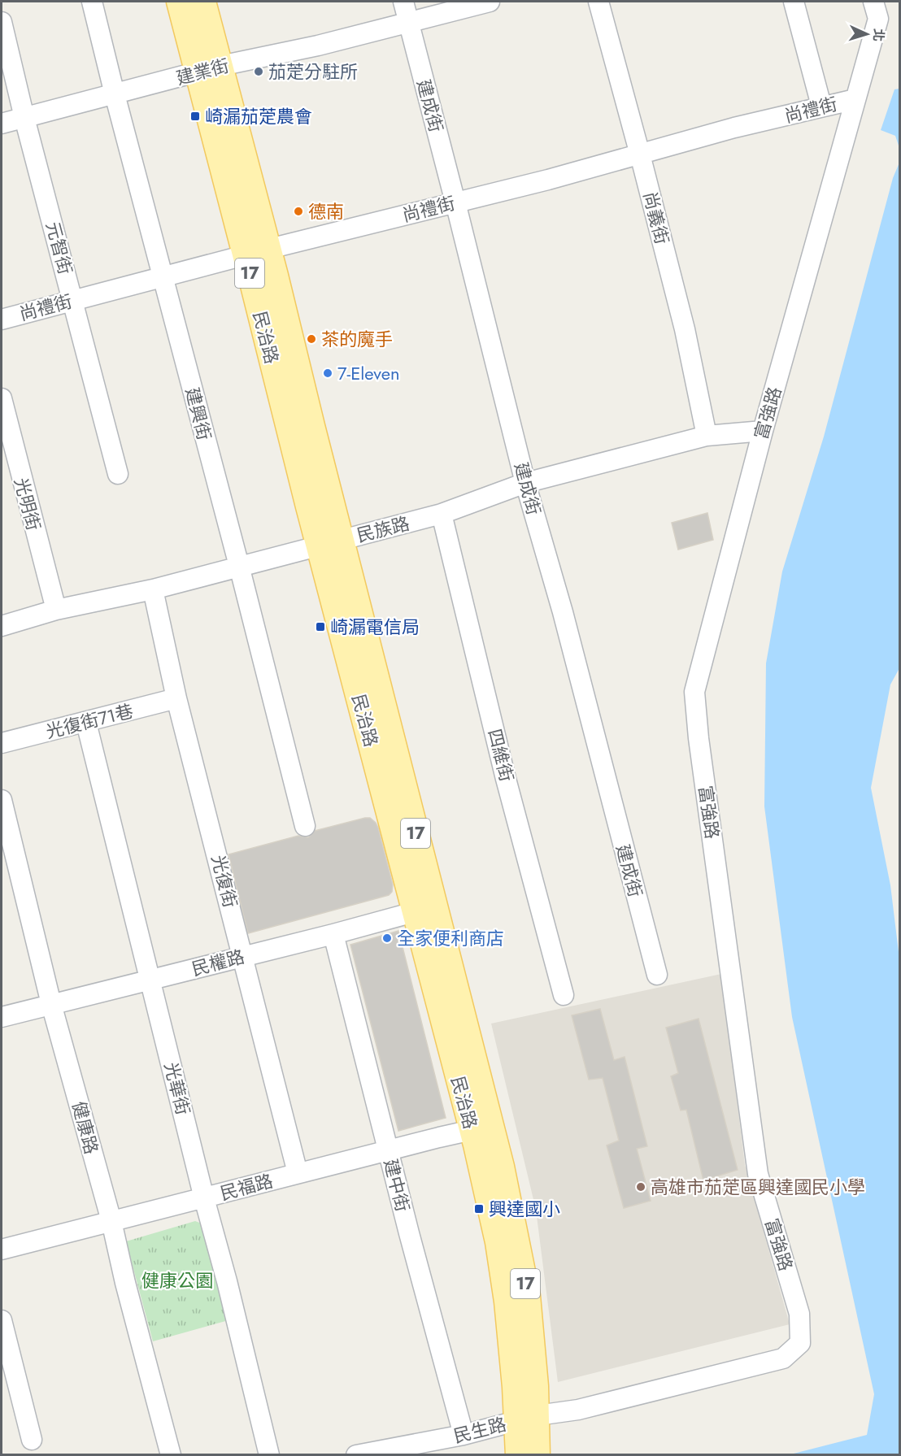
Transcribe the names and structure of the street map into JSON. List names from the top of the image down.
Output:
{
  "streets": {
    "main road": ["17", "民治路"],
    "street": [
      "建業街",
      "建成街",
      "尚禮街",
      "尚義街",
      "元智街",
      "富強路",
      "建興街",
      "光明街",
      "民族路",
      "光復街71巷",
      "四維街",
      "光復街",
      "民權路",
      "光華街",
      "健康路",
      "建中街",
      "民福路",
      "民生路"
    ]
  },
  "crossings": [
    ["建業街", "建成街"],
    ["建業街", "元智街"],
    ["建業街", "民治路"],
    ["建業街", "建興街"],
    ["建成街", "尚禮街"],
    ["建成街", "民族路"],
    ["尚禮街", "尚義街"],
    ["尚禮街", "元智街"],
    ["尚禮街", "民治路"],
    ["尚禮街", "富強路"],
    ["尚禮街", "建興街"],
    ["尚義街", "民族路"],
    ["民治路", "富強路"],
    ["民治路", "民族路"],
    ["民治路", "民權路"],
    ["民治路", "民福路"],
    ["民治路", "民生路"],
    ["富強路", "民族路"],
    ["富強路", "民生路"],
    ["建興街", "民族路"],
    ["光明街", "民族路"],
    ["民族路", "四維街"],
    ["民族路", "光復街"],
    ["光復街71巷", "光復街"],
    ["光復街71巷", "光華街"],
    ["光復街", "民權路"],
    ["光復街", "民福路"],
    ["民權路", "光華街"],
    ["民權路", "健康路"],
    ["民權路", "建中街"],
    ["光華街", "民福路"],
    ["健康路", "民福路"],
    ["建中街", "民福路"],
    ["建中街", "民生路"]
  ],
  "parks": ["健康公園"],
  "places": {
    "other": [
      "茄萣分駐所",
      "德南",
      "茶的魔手",
      "7-Eleven",
      "全家便利商店",
      "高雄市茄萣區興達國民小學"
    ],
    "transit": ["崎漏茄萣農會", "崎漏電信局", "興達國小"]
  },
  "north": "right"
}
